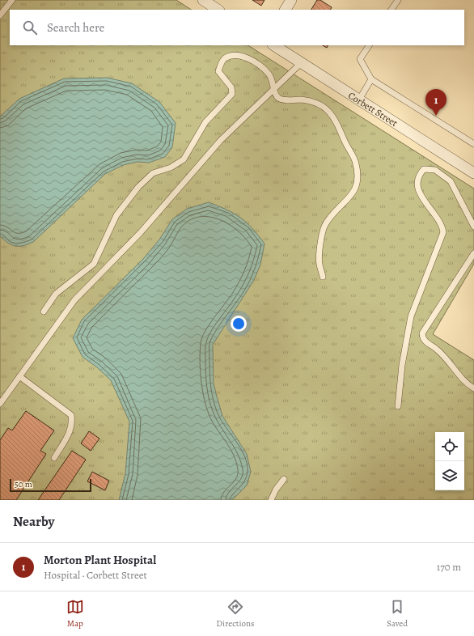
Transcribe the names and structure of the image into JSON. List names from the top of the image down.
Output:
{
  "streets": {
    "street": ["Corbett Street"]
  },
  "scale_bar": "50 m",
  "page": {
    "search": "Search here",
    "pins": "1",
    "scale": "50 m",
    "heading": "Nearby",
    "list": [
      {
        "mark": "1",
        "name": "Morton Plant Hospital",
        "note": "Hospital · Corbett Street",
        "value": "170 m"
      }
    ],
    "nav": ["Map", "Directions", "Saved"]
  }
}
